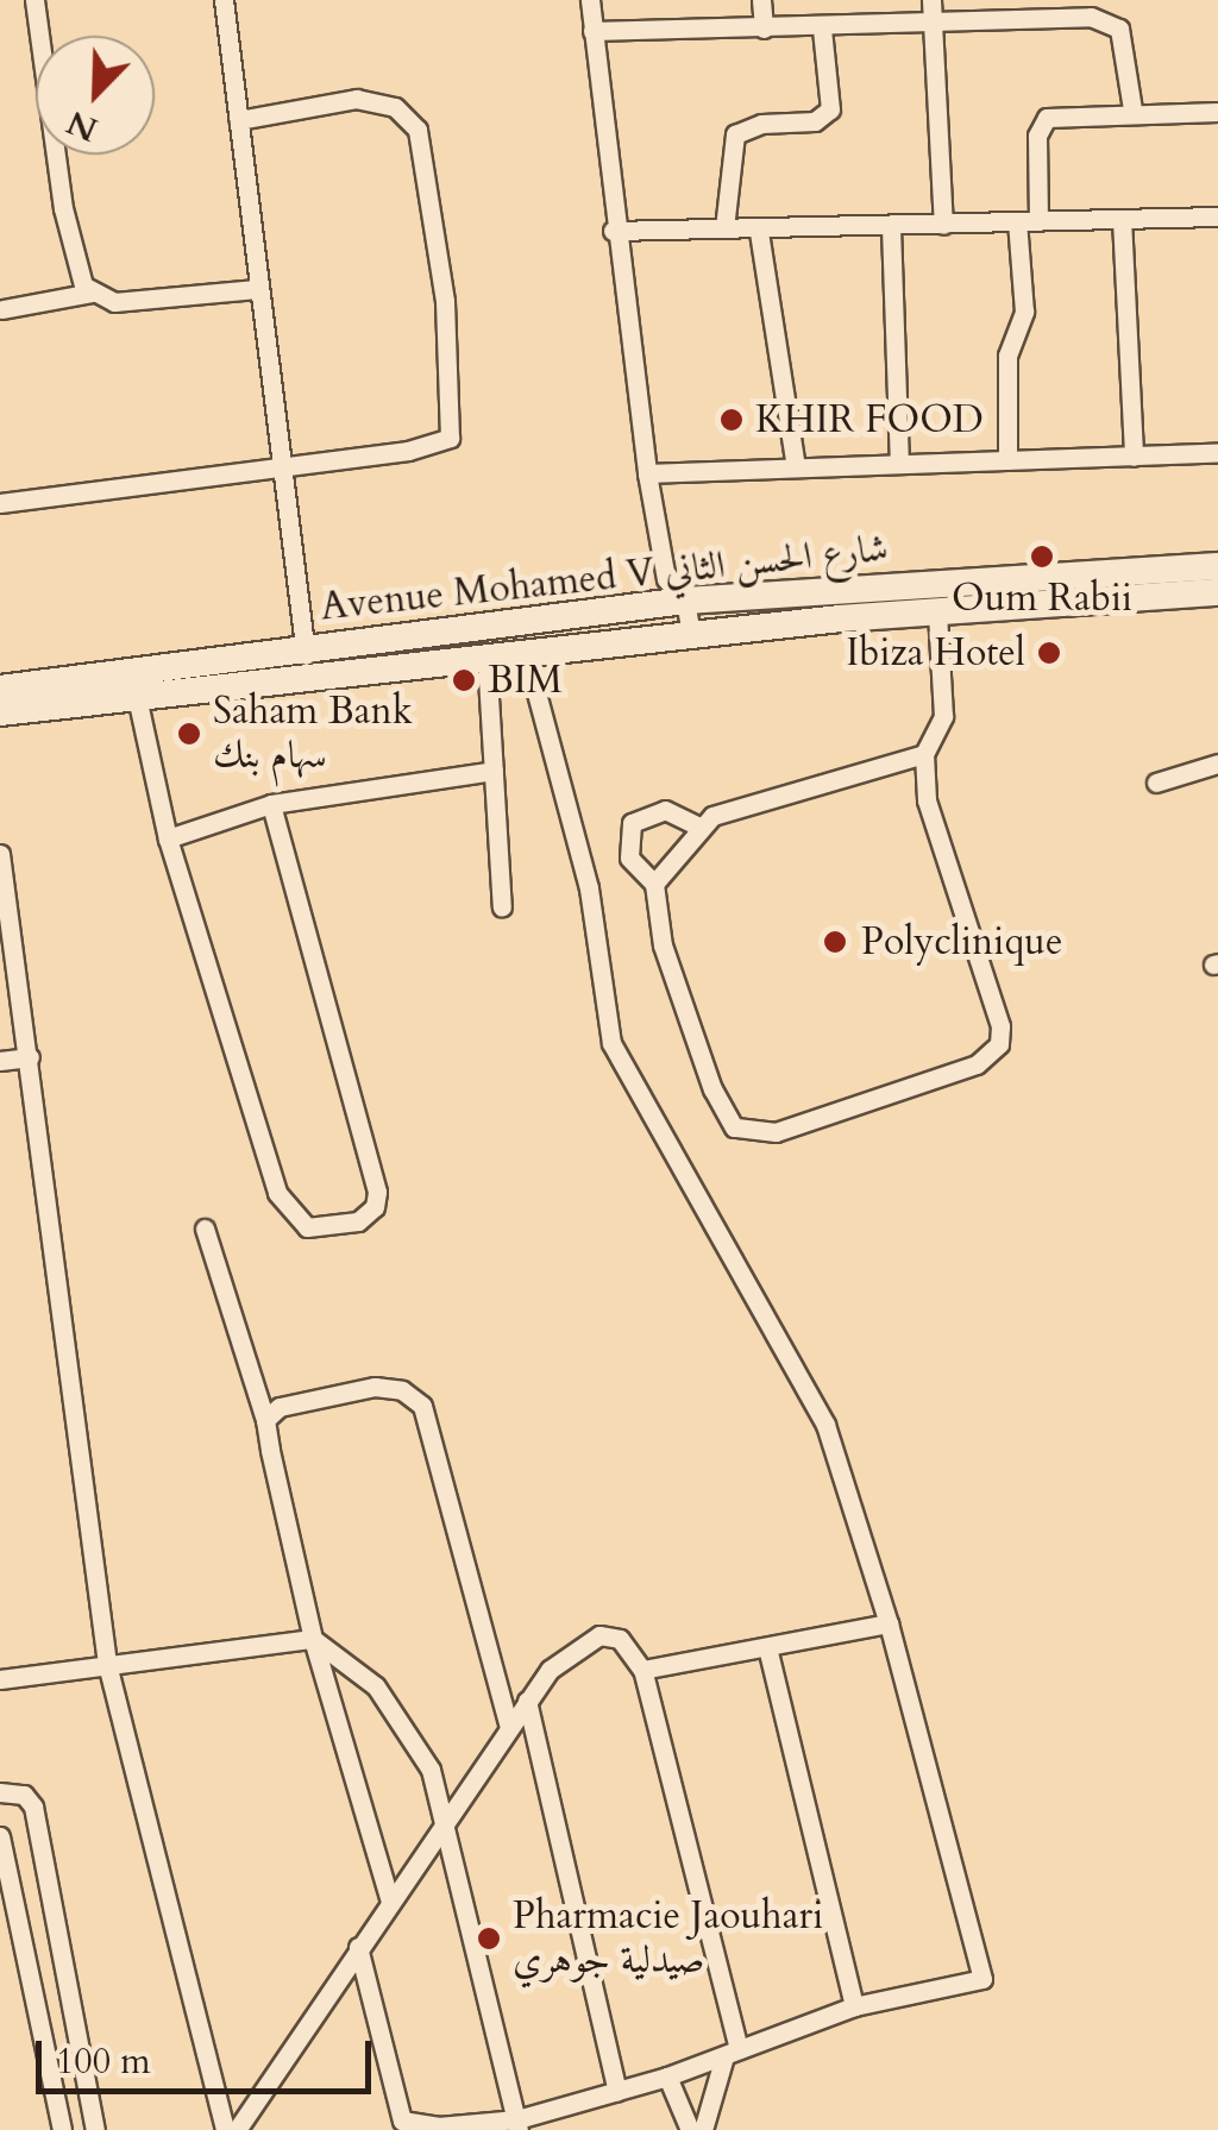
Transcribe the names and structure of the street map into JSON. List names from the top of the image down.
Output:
{
  "streets": {
    "main road": ["Avenue Mohamed V شارع الحسن الثاني"]
  },
  "places": [
    "KHIR FOOD",
    "Oum Rabii",
    "Ibiza Hotel",
    "BIM",
    "Saham Bank سهام بنك",
    "Polyclinique",
    "Pharmacie Jaouhari صيدلية جوهري"
  ],
  "scale_bar": "100 m",
  "north": "bottom left"
}
